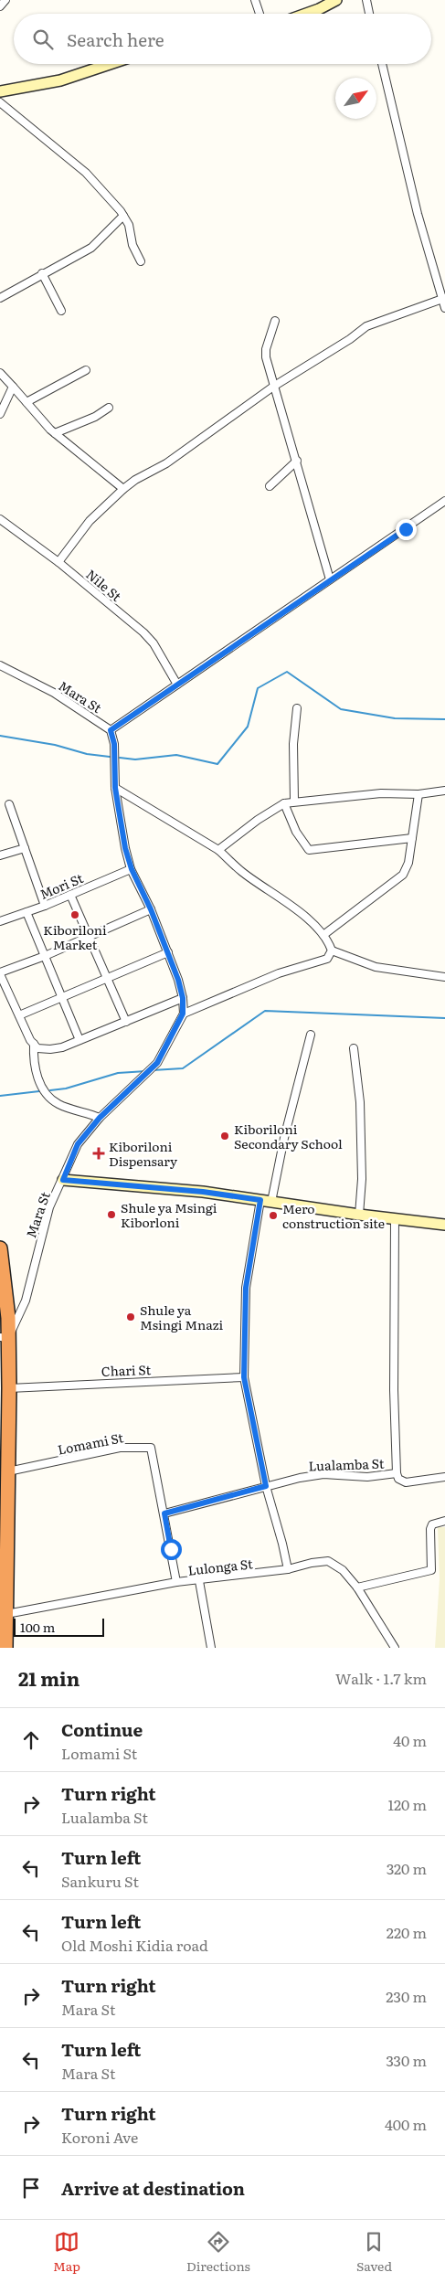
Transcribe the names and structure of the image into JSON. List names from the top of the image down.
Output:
{
  "streets": {
    "street": [
      "Nile St",
      "Mara St",
      "Mori St",
      "Chari St",
      "Lomami St",
      "Lualamba St",
      "Lulonga St"
    ]
  },
  "crossings": [
    ["Mara St", "Mori St"],
    ["Lomami St", "Lualamba St"],
    ["Lomami St", "Lulonga St"]
  ],
  "places": {
    "other": [
      "Kiboriloni Market",
      "Kiboriloni Secondary School",
      "Shule ya Msingi Kiborloni",
      "Mero construction site",
      "Shule ya Msingi Mnazi"
    ],
    "health": ["Kiboriloni Dispensary"]
  },
  "scale_bar": "100 m",
  "north": "top right",
  "page": {
    "search": "Search here",
    "scale": "100 m",
    "heading": ["21 min", "Walk · 1.7 km"],
    "list": [
      ["Continue", "Lomami St", "40 m"],
      ["Turn right", "Lualamba St", "120 m"],
      ["Turn left", "Sankuru St", "320 m"],
      ["Turn left", "Old Moshi Kidia road", "220 m"],
      ["Turn right", "Mara St", "230 m"],
      ["Turn left", "Mara St", "330 m"],
      ["Turn right", "Koroni Ave", "400 m"],
      "Arrive at destination"
    ],
    "nav": ["Map", "Directions", "Saved"]
  }
}
